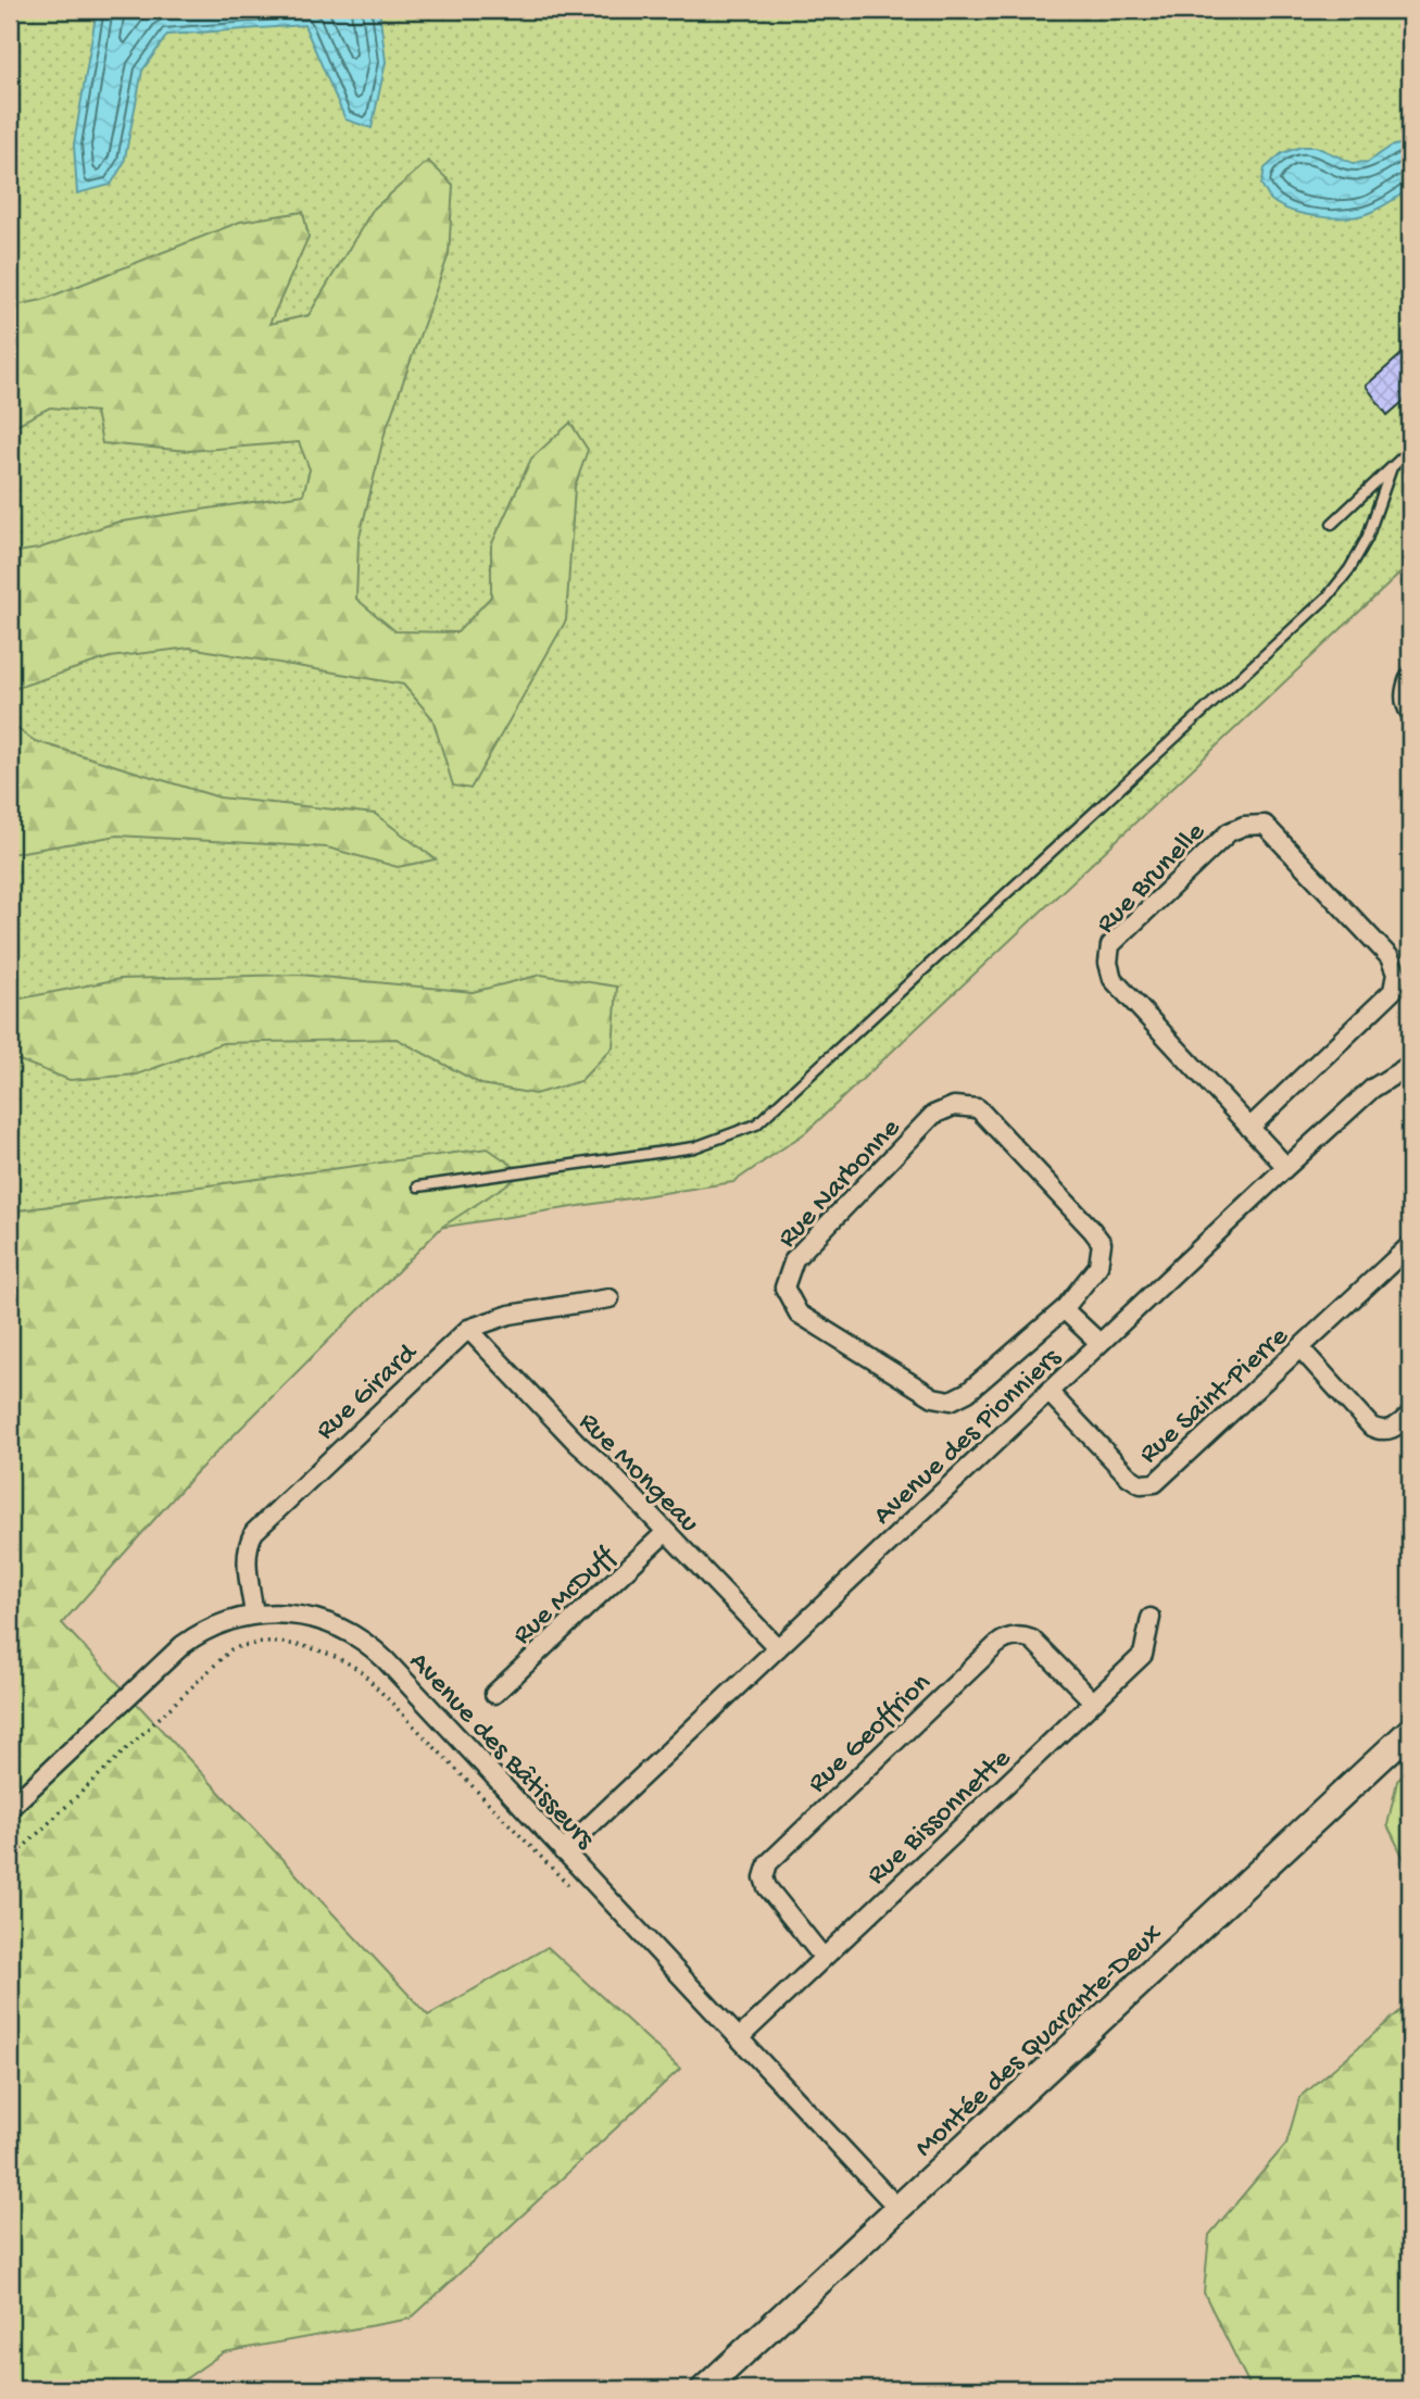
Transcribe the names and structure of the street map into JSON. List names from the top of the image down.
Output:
{
  "streets": {
    "main road": ["Montée des Quarante-Deux"],
    "street": [
      "Rue Brunelle",
      "Rue Narbonne",
      "Rue Girard",
      "Rue Saint-Pierre",
      "Avenue des Pionniers",
      "Rue Mongeau",
      "Rue McDuff",
      "Rue Geoffrion",
      "Avenue des Bâtisseurs",
      "Rue Bissonnette"
    ]
  },
  "crossings": [
    ["Rue Brunelle", "Avenue des Pionniers"],
    ["Rue Girard", "Rue Mongeau"],
    ["Rue Girard", "Avenue des Bâtisseurs"],
    ["Rue Saint-Pierre", "Avenue des Pionniers"],
    ["Avenue des Pionniers", "Rue Mongeau"],
    ["Avenue des Pionniers", "Avenue des Bâtisseurs"],
    ["Rue Mongeau", "Rue McDuff"],
    ["Rue Geoffrion", "Rue Bissonnette"],
    ["Avenue des Bâtisseurs", "Rue Bissonnette"],
    ["Avenue des Bâtisseurs", "Montée des Quarante-Deux"]
  ]
}
